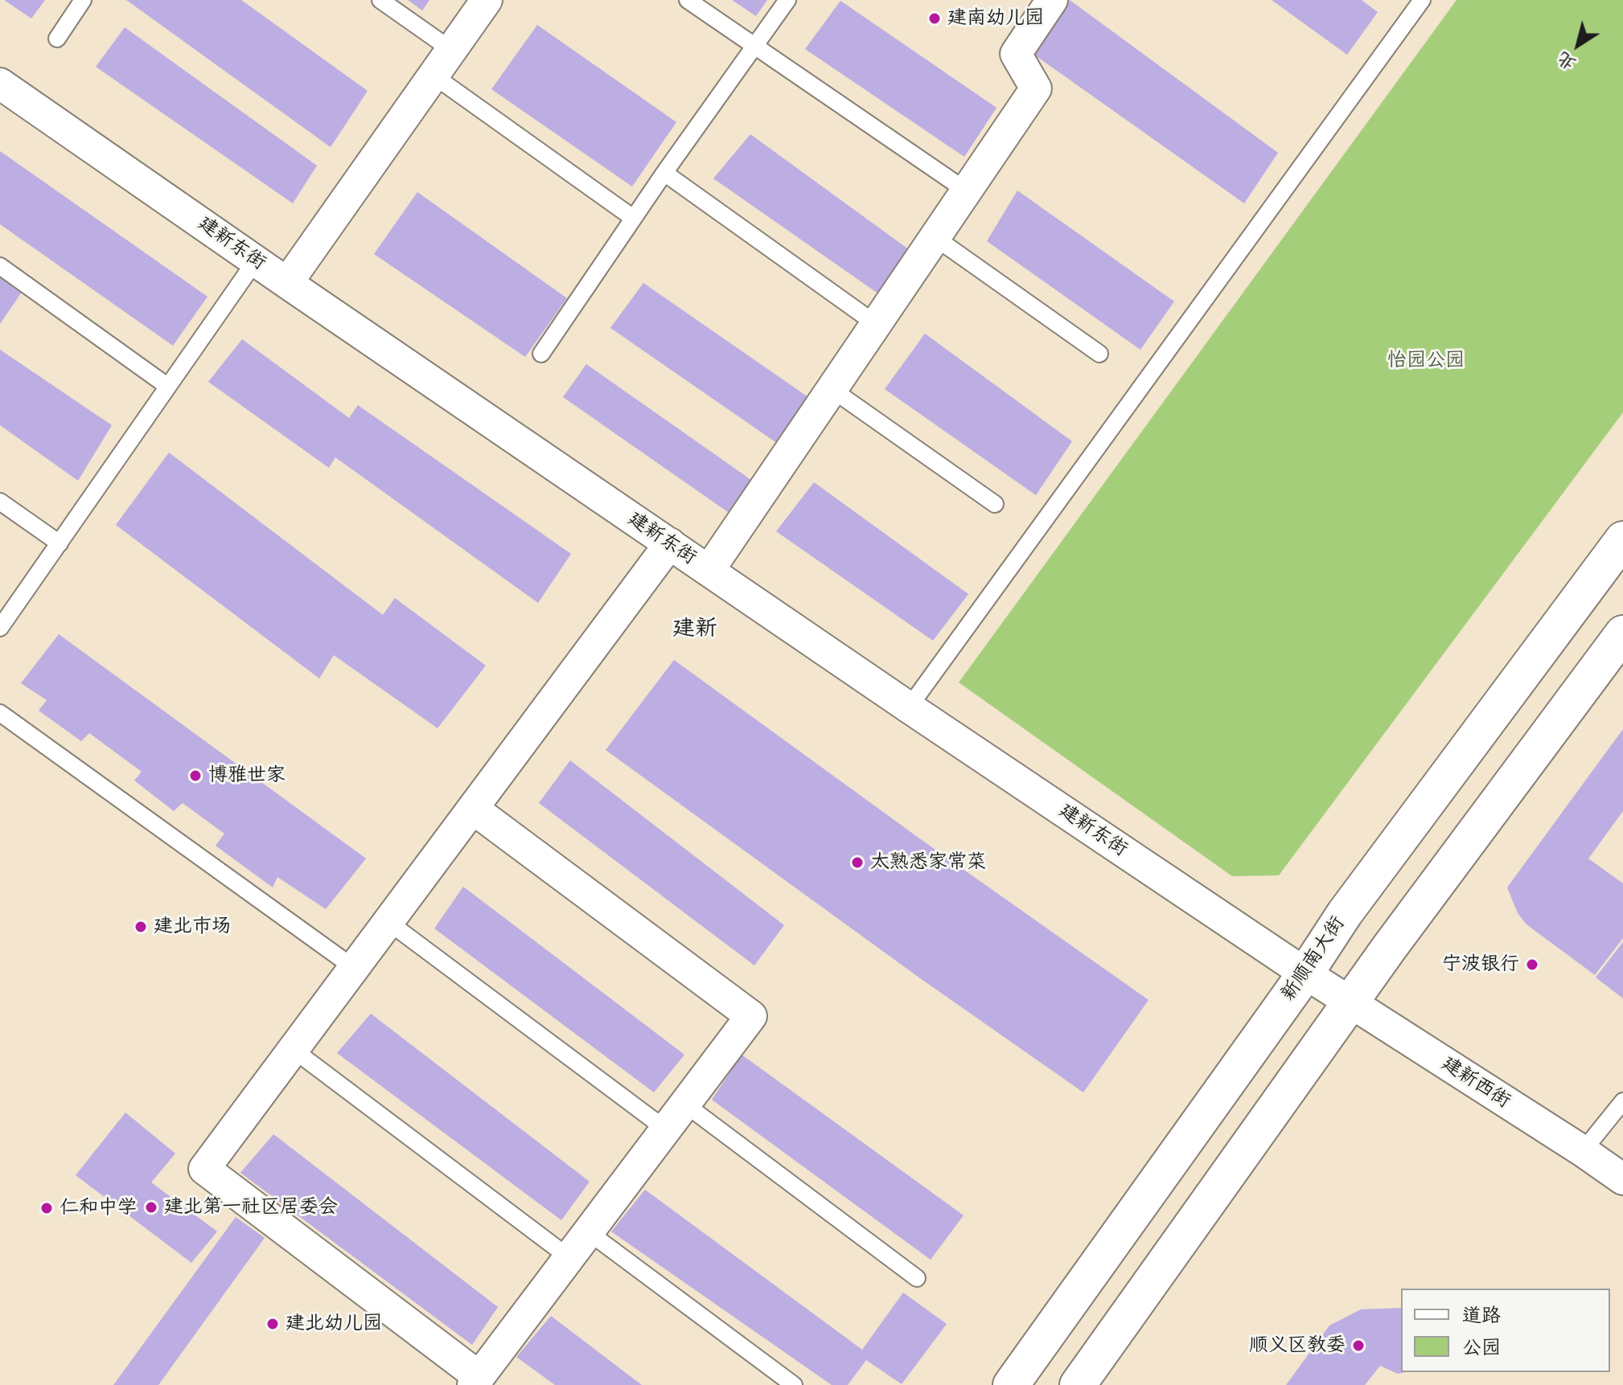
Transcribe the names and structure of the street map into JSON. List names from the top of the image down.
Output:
{
  "streets": {
    "main road": ["新顺南大街"],
    "street": ["建新东街", "建新西街"]
  },
  "crossings": [
    ["建新东街", "新顺南大街"],
    ["建新东街", "建新西街"],
    ["新顺南大街", "建新西街"]
  ],
  "districts": ["建新"],
  "parks": ["怡园公园"],
  "places": [
    "建南幼儿园",
    "博雅世家",
    "太熟悉家常菜",
    "建北市场",
    "宁波银行",
    "建北第一社区居委会",
    "仁和中学",
    "建北幼儿园",
    "顺义区教委"
  ],
  "legend": ["道路", "公园"],
  "north": "bottom left"
}
